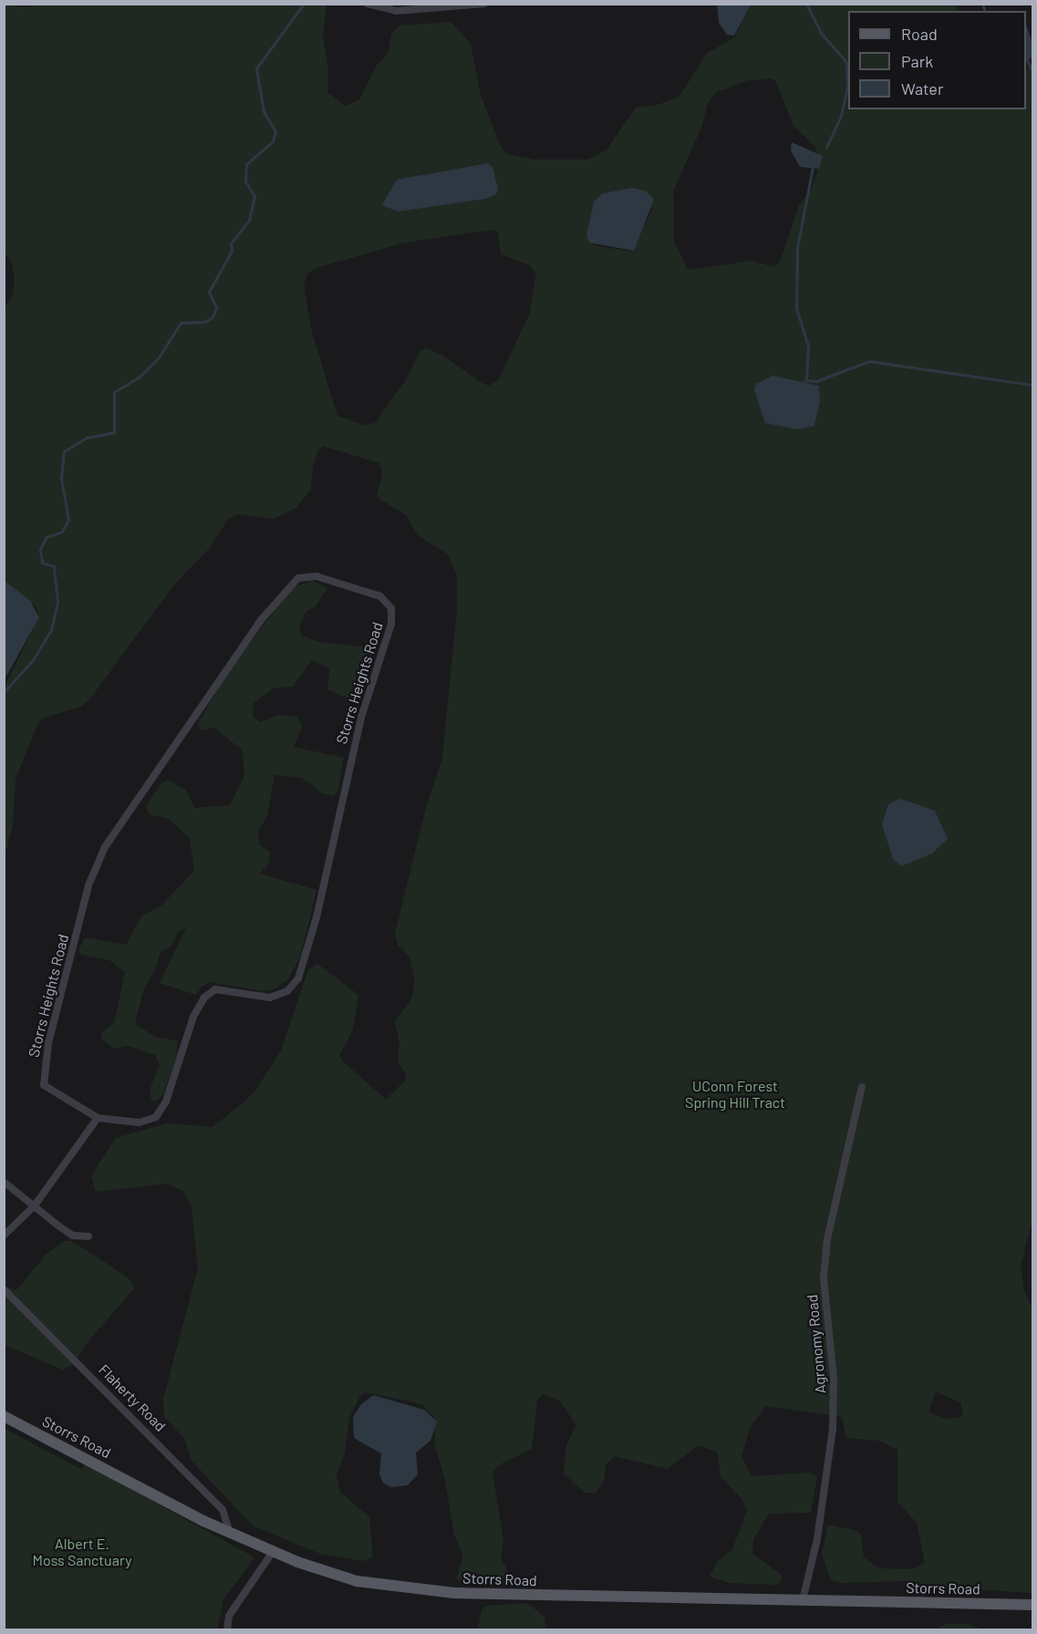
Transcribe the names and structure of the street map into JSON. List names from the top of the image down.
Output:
{
  "streets": {
    "main road": ["Storrs Road"],
    "street": ["Storrs Heights Road", "Agronomy Road", "Flaherty Road"]
  },
  "crossings": [
    ["Agronomy Road", "Storrs Road"],
    ["Flaherty Road", "Storrs Road"]
  ],
  "parks": ["UConn Forest Spring Hill Tract", "Albert E. Moss Sanctuary"],
  "legend": ["Road", "Park", "Water"]
}
